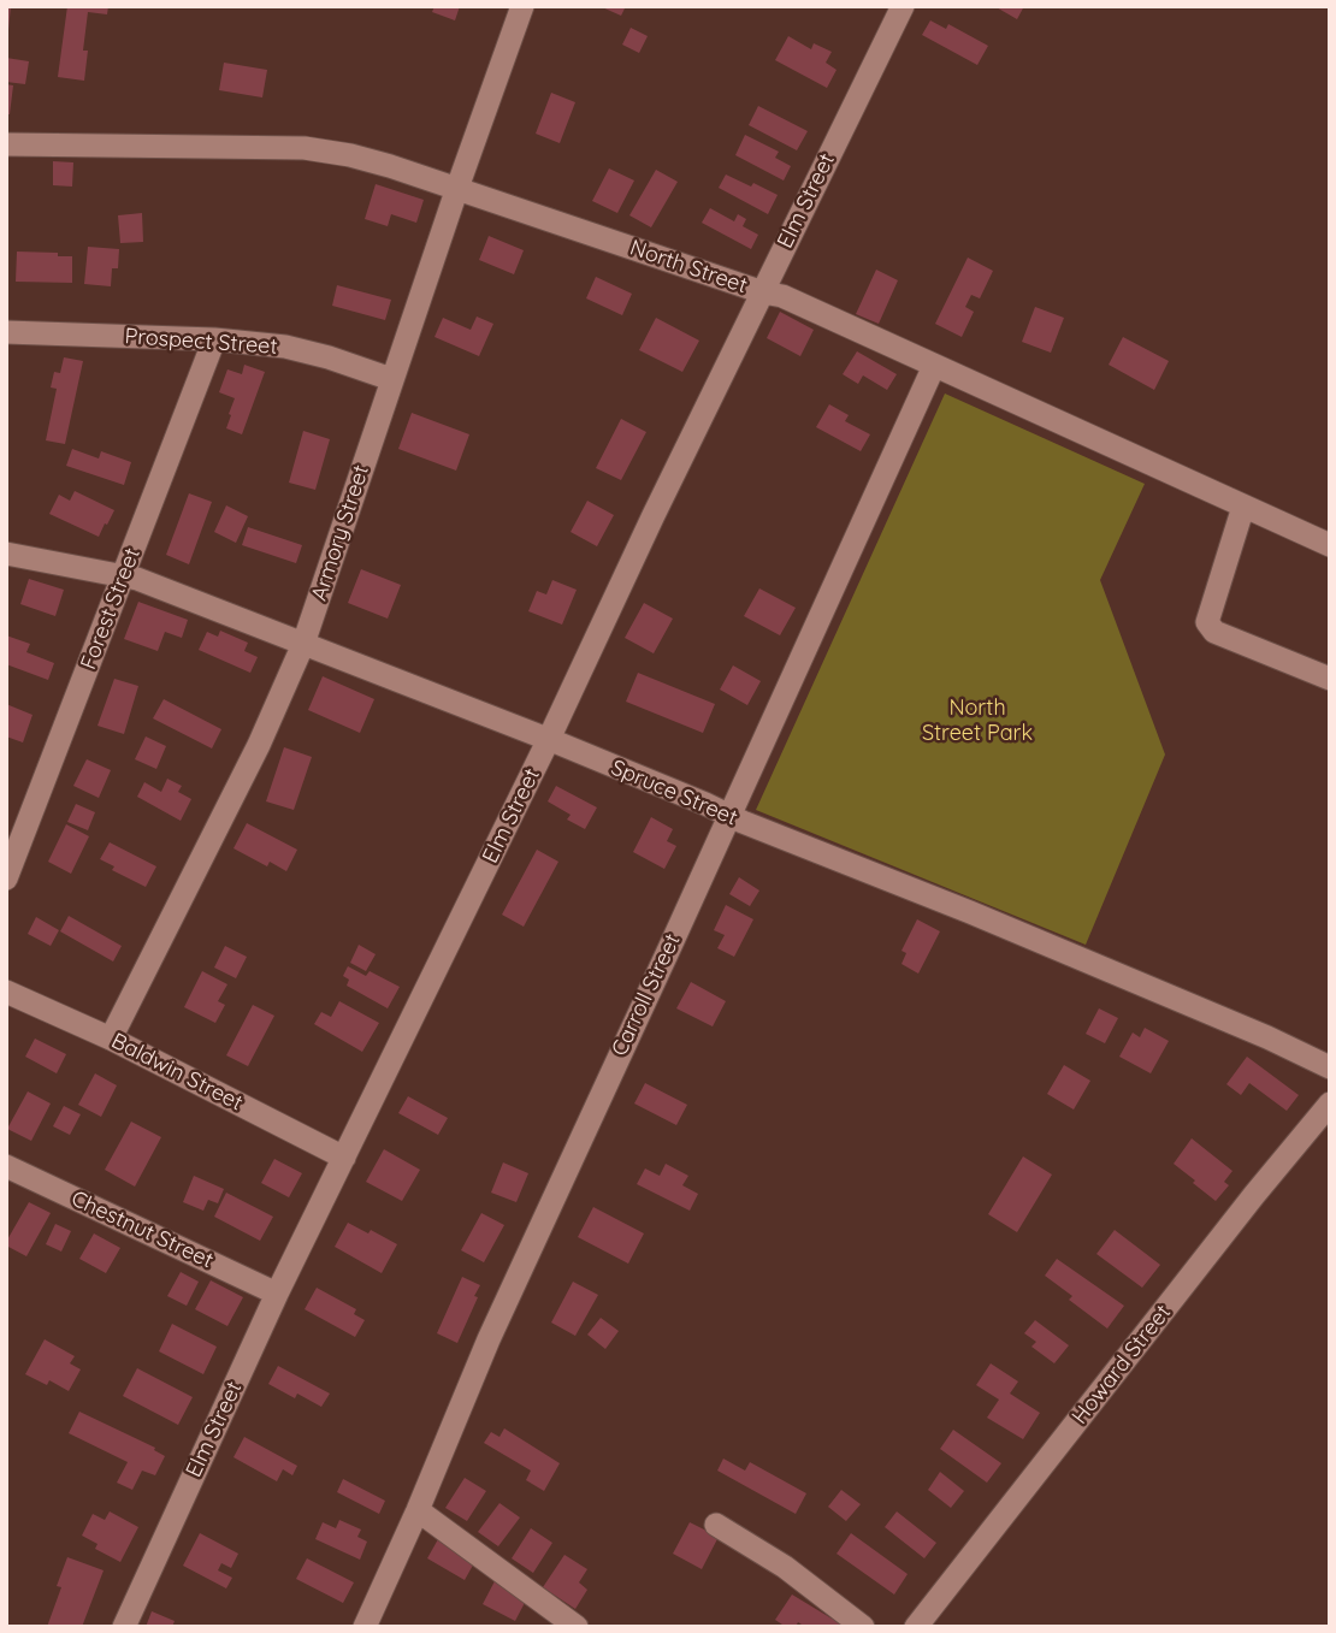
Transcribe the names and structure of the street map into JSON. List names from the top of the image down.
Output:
{
  "streets": {
    "street": [
      "Elm Street",
      "North Street",
      "Prospect Street",
      "Armory Street",
      "Forest Street",
      "Spruce Street",
      "Carroll Street",
      "Baldwin Street",
      "Chestnut Street",
      "Howard Street"
    ]
  },
  "crossings": [
    ["Elm Street", "North Street"],
    ["Elm Street", "Spruce Street"],
    ["Elm Street", "Baldwin Street"],
    ["Elm Street", "Chestnut Street"],
    ["North Street", "Armory Street"],
    ["North Street", "Carroll Street"],
    ["Prospect Street", "Armory Street"],
    ["Prospect Street", "Forest Street"],
    ["Armory Street", "Spruce Street"],
    ["Armory Street", "Baldwin Street"],
    ["Forest Street", "Spruce Street"],
    ["Spruce Street", "Carroll Street"]
  ],
  "parks": ["North Street Park"]
}
